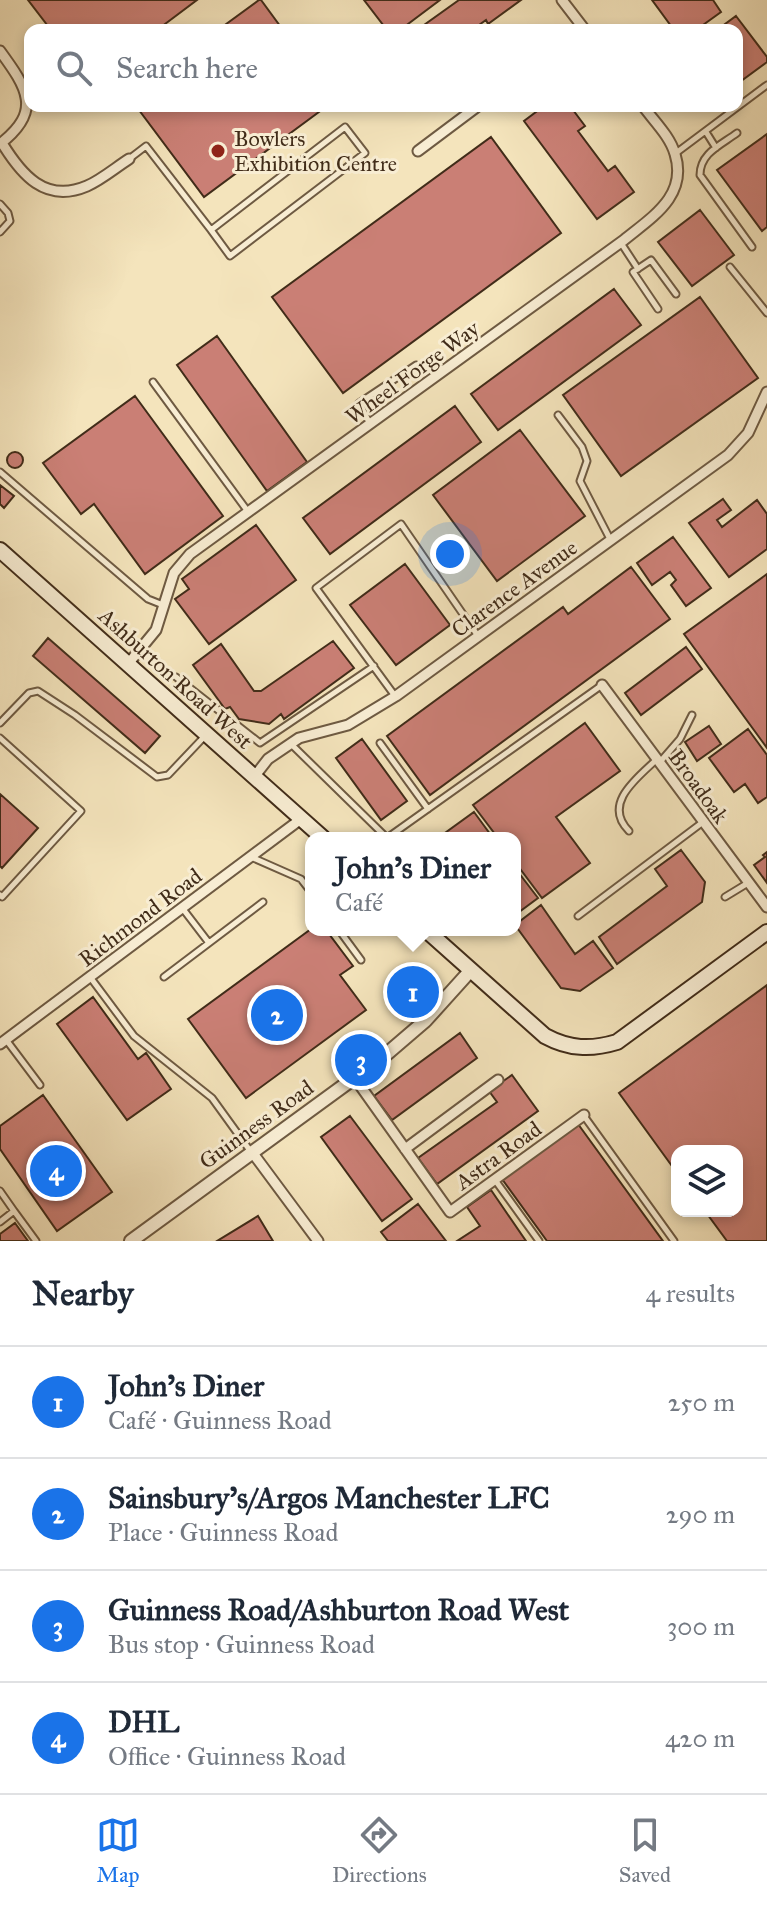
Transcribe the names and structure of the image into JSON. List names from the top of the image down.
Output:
{
  "streets": {
    "main road": ["Ashburton Road West"],
    "street": [
      "Wheel Forge Way",
      "Clarence Avenue",
      "Broadoak",
      "Richmond Road",
      "Guinness Road",
      "Astra Road"
    ]
  },
  "crossings": [
    ["Wheel Forge Way", "Ashburton Road West"],
    ["Clarence Avenue", "Ashburton Road West"],
    ["Ashburton Road West", "Richmond Road"],
    ["Guinness Road", "Astra Road"]
  ],
  "places": ["Bowlers Exhibition Centre"],
  "page": {
    "search": "Search here",
    "popup": ["John's Diner", "Café"],
    "pins": [
      "1",
      "2",
      "3",
      "4"
    ],
    "heading": ["Nearby", "4 results"],
    "list": [
      {
        "mark": "1",
        "name": "John's Diner",
        "note": "Café · Guinness Road",
        "value": "250 m"
      },
      {
        "mark": "2",
        "name": "Sainsbury's/Argos Manchester LFC",
        "note": "Place · Guinness Road",
        "value": "290 m"
      },
      {
        "mark": "3",
        "name": "Guinness Road/Ashburton Road West",
        "note": "Bus stop · Guinness Road",
        "value": "300 m"
      },
      {
        "mark": "4",
        "name": "DHL",
        "note": "Office · Guinness Road",
        "value": "420 m"
      }
    ],
    "nav": ["Map", "Directions", "Saved"]
  }
}
